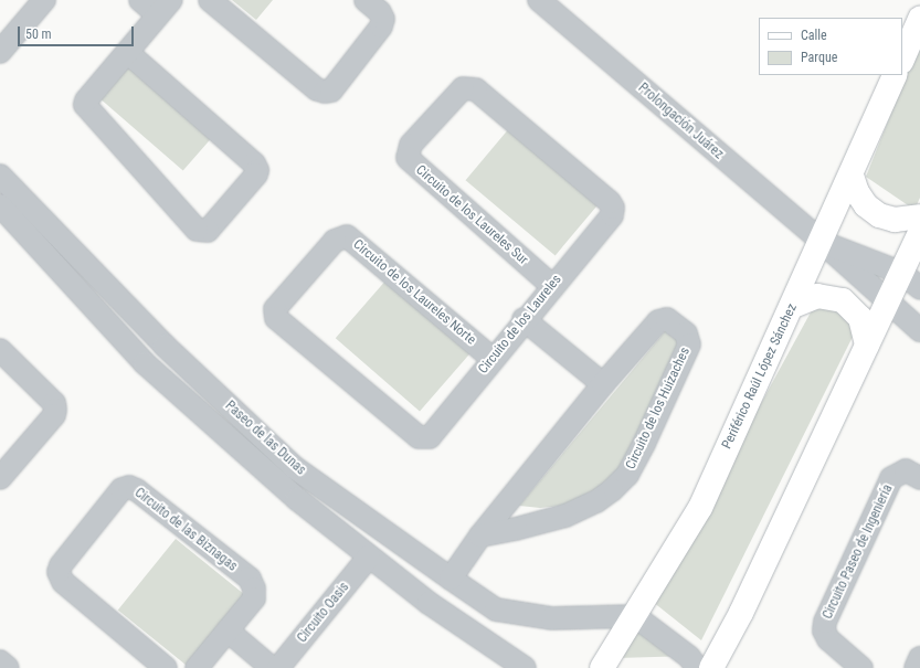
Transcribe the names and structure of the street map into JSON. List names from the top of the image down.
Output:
{
  "streets": {
    "main road": ["Periférico Raúl López Sánchez"],
    "street": [
      "Prolongación Juárez",
      "Circuito de los Laureles Sur",
      "Circuito de los Laureles Norte",
      "Circuito de los Laureles",
      "Circuito de los Huizaches",
      "Paseo de las Dunas",
      "Circuito de las Biznagas",
      "Circuito Paseo de Ingeniería",
      "Circuito Oasis"
    ]
  },
  "crossings": [
    ["Prolongación Juárez", "Periférico Raúl López Sánchez"],
    ["Circuito de los Laureles Sur", "Circuito de los Laureles"],
    ["Circuito de los Laureles Norte", "Circuito de los Laureles"],
    ["Periférico Raúl López Sánchez", "Paseo de las Dunas"],
    ["Circuito de los Huizaches", "Paseo de las Dunas"],
    ["Paseo de las Dunas", "Circuito Oasis"]
  ],
  "legend": ["Calle", "Parque"],
  "scale_bar": "50 m"
}
